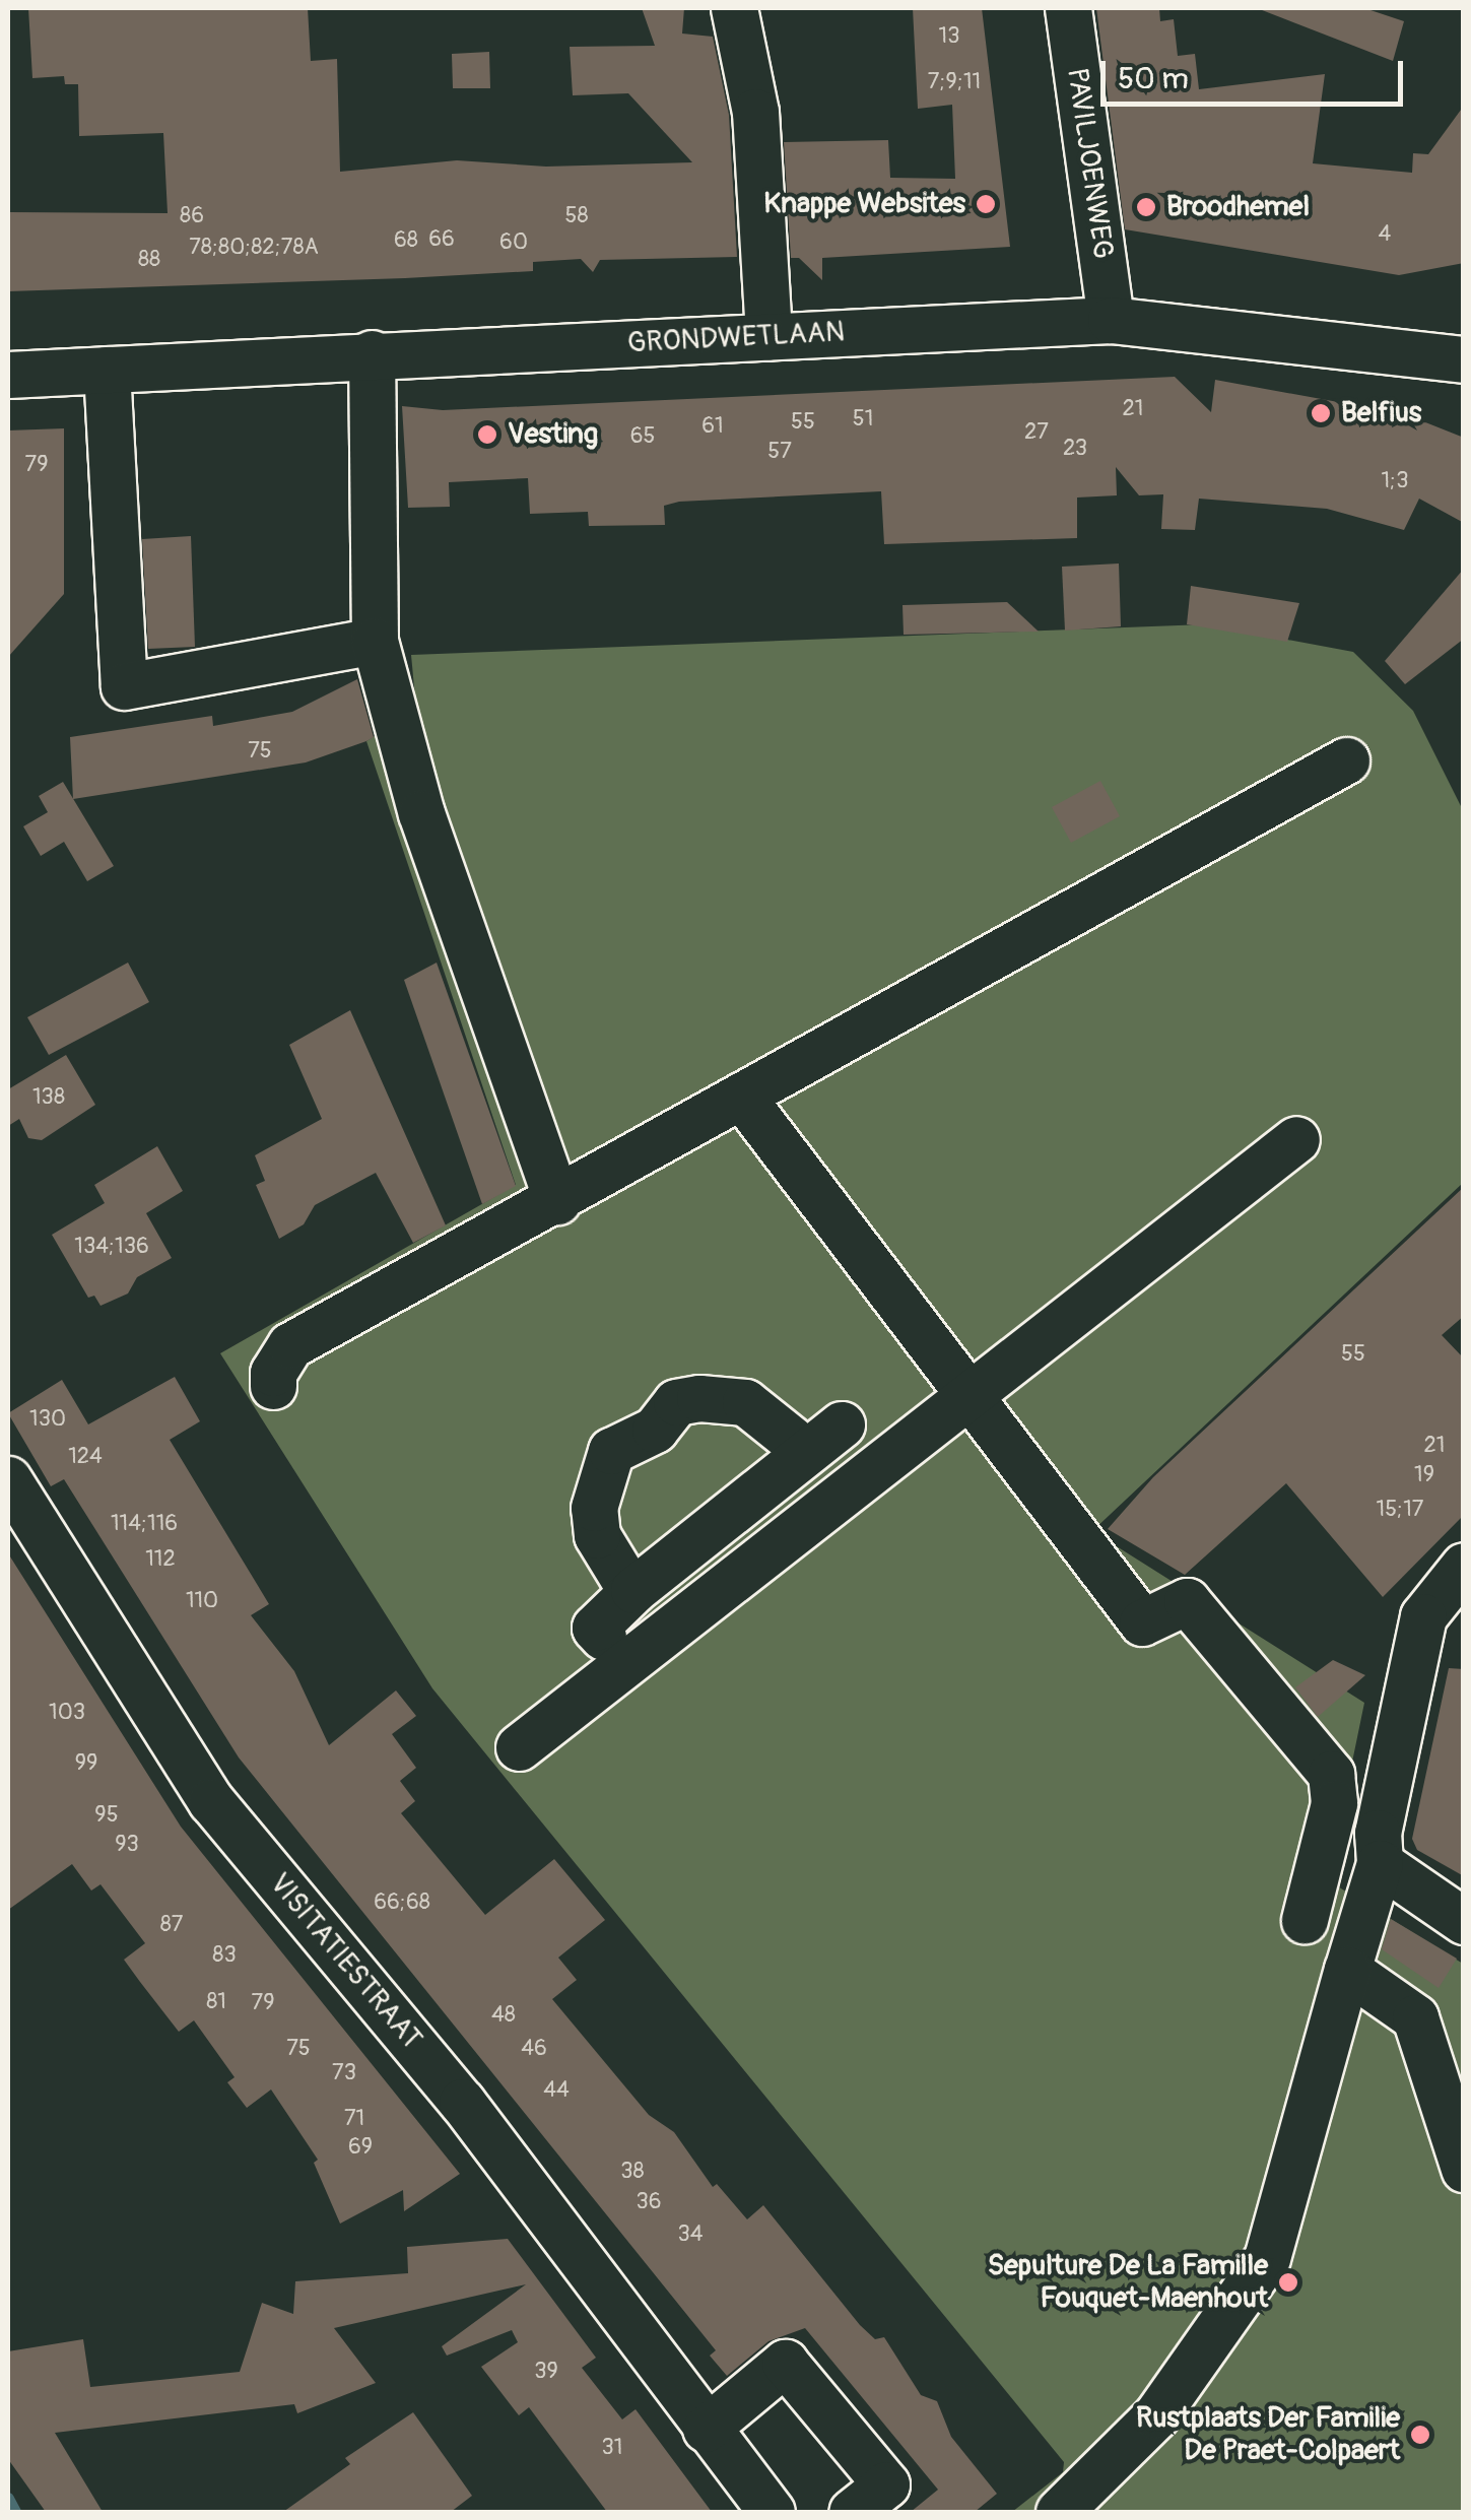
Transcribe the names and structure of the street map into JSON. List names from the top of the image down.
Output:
{
  "streets": {
    "street": ["PAVILJOENWEG", "GRONDWETLAAN", "VISITATIESTRAAT"]
  },
  "crossings": [
    ["PAVILJOENWEG", "GRONDWETLAAN"]
  ],
  "places": [
    "Knappe Websites",
    "Broodhemel",
    "Belfius",
    "Vesting",
    "Sepulture De La Famille Fouquet-Maenhout",
    "Rustplaats Der Familie De Praet-Colpaert"
  ],
  "house_numbers": [
    "13",
    "7;9;11",
    "86",
    "58",
    "4",
    "66",
    "68",
    "60",
    "78;80;82;78A",
    "88",
    "21",
    "51",
    "55",
    "61",
    "27",
    "65",
    "23",
    "57",
    "79",
    "1;3",
    "75",
    "138",
    "134;136",
    "55",
    "130",
    "21",
    "124",
    "19",
    "15;17",
    "114;116",
    "112",
    "110",
    "103",
    "99",
    "95",
    "93",
    "66;68",
    "87",
    "83",
    "81",
    "79",
    "48",
    "75",
    "46",
    "73",
    "44",
    "71",
    "69",
    "38",
    "36",
    "34",
    "39",
    "31"
  ],
  "scale_bar": "50 m"
}
